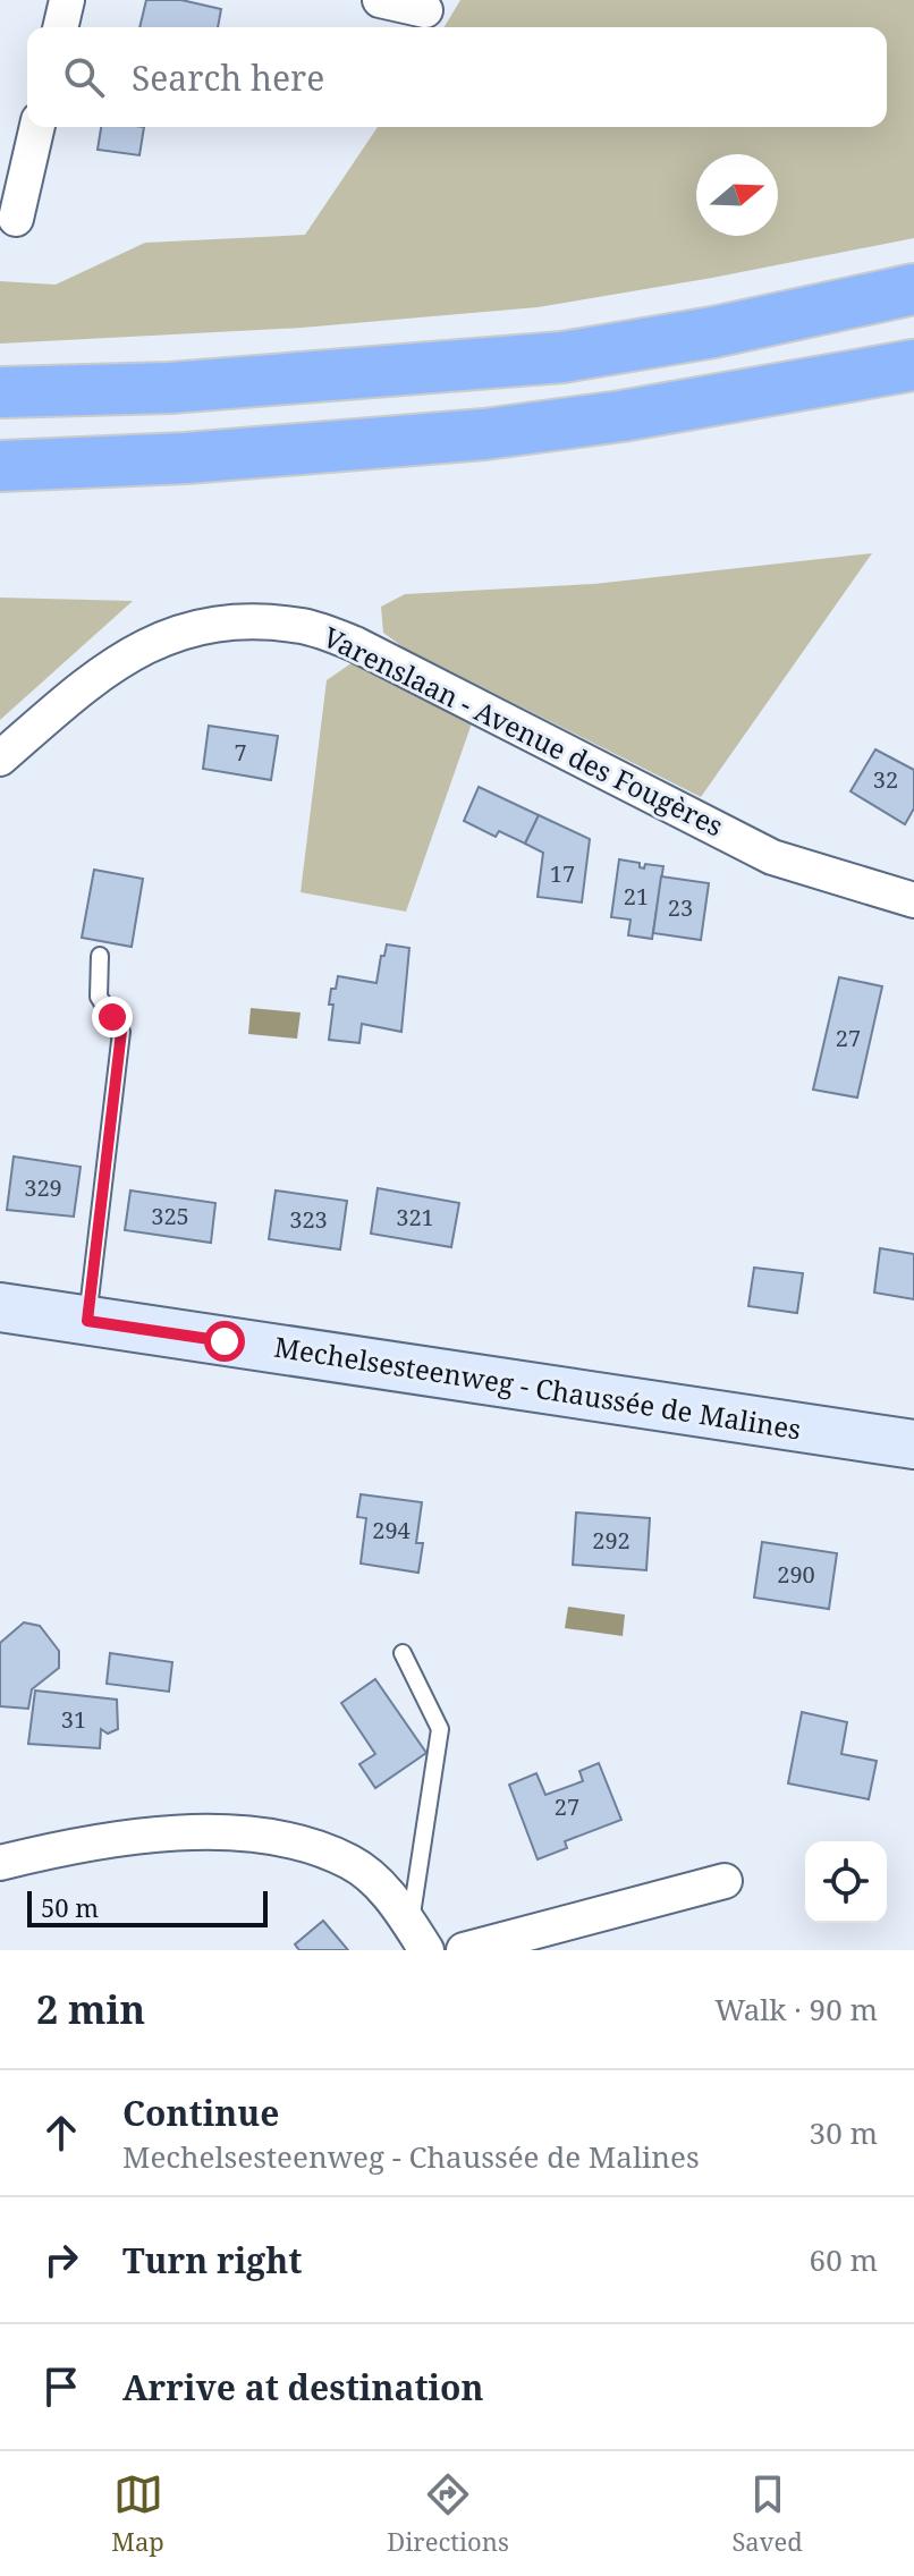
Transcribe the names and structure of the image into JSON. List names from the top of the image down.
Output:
{
  "streets": {
    "main road": ["Mechelsesteenweg - Chaussée de Malines"],
    "street": ["Varenslaan - Avenue des Fougères"]
  },
  "house_numbers": [
    "7",
    "32",
    "17",
    "21",
    "23",
    "27",
    "329",
    "325",
    "321",
    "323",
    "294",
    "292",
    "290",
    "31",
    "27"
  ],
  "scale_bar": "50 m",
  "north": "right",
  "page": {
    "search": "Search here",
    "scale": "50 m",
    "heading": ["2 min", "Walk · 90 m"],
    "list": [
      ["Continue", "Mechelsesteenweg - Chaussée de Malines", "30 m"],
      ["Turn right", "60 m"],
      "Arrive at destination"
    ],
    "nav": ["Map", "Directions", "Saved"]
  }
}
